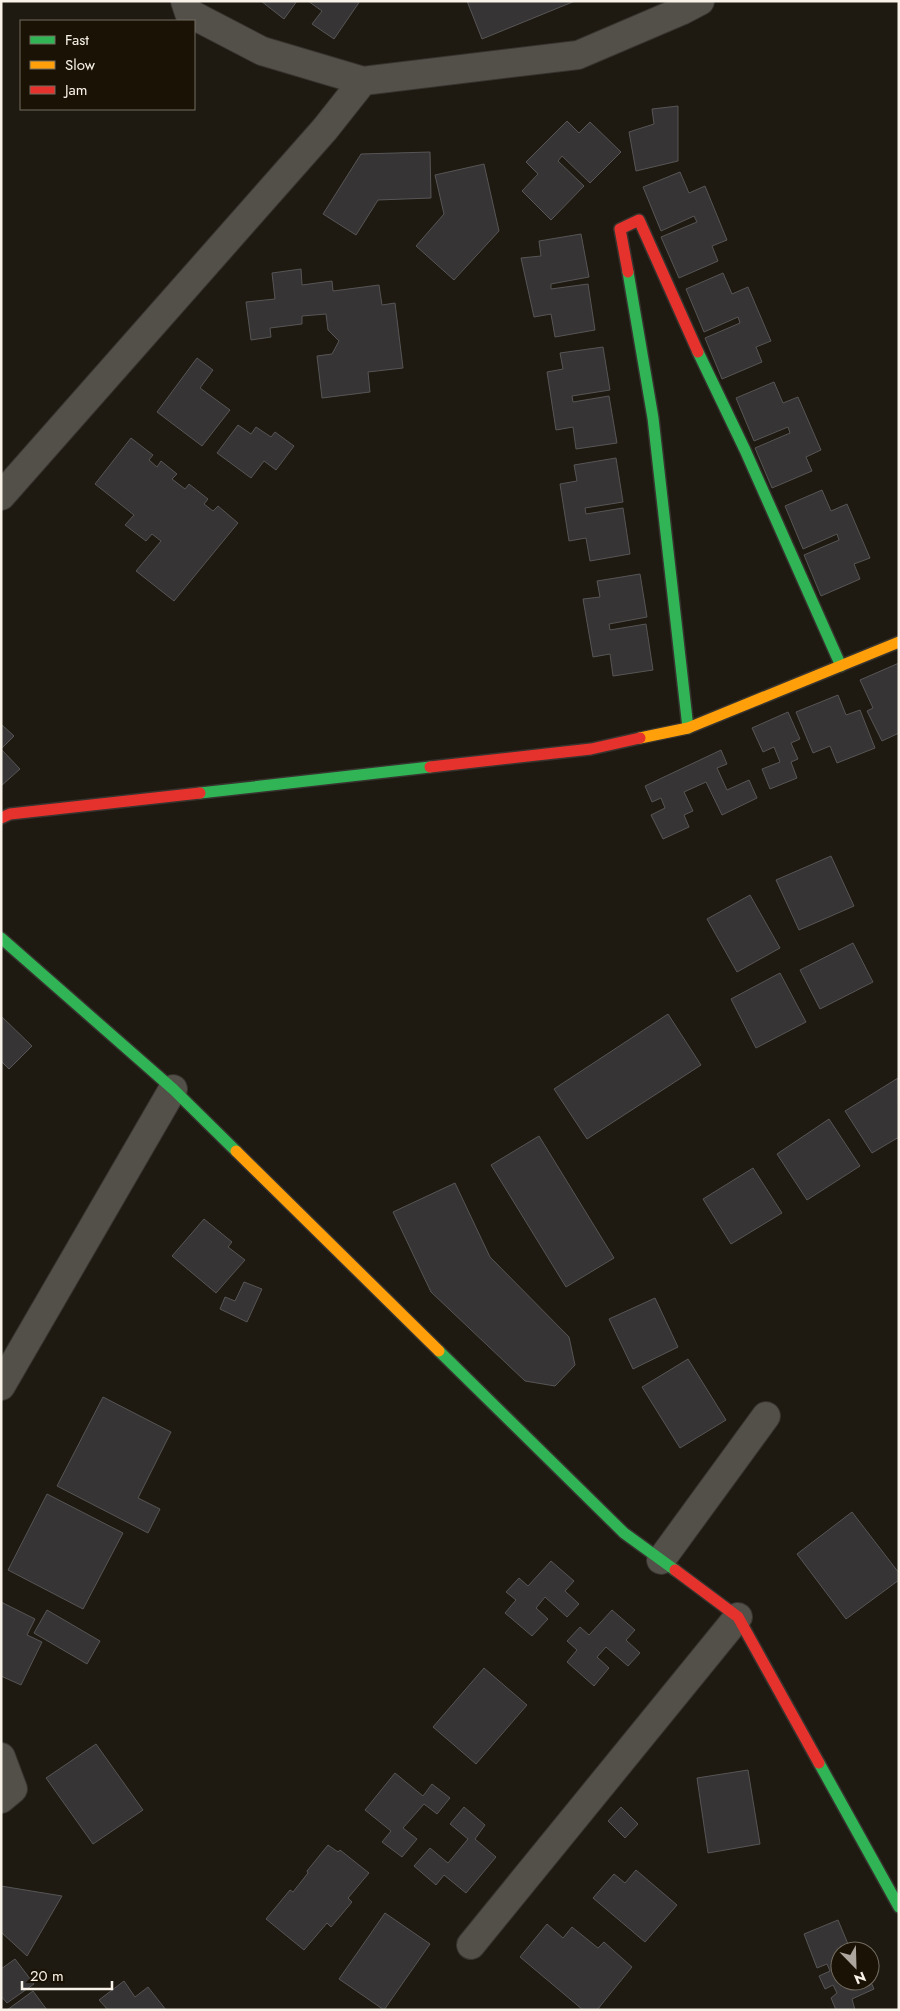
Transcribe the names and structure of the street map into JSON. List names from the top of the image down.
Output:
{
  "legend": ["Fast", "Slow", "Jam"],
  "scale_bar": "20 m",
  "north": "bottom right"
}
